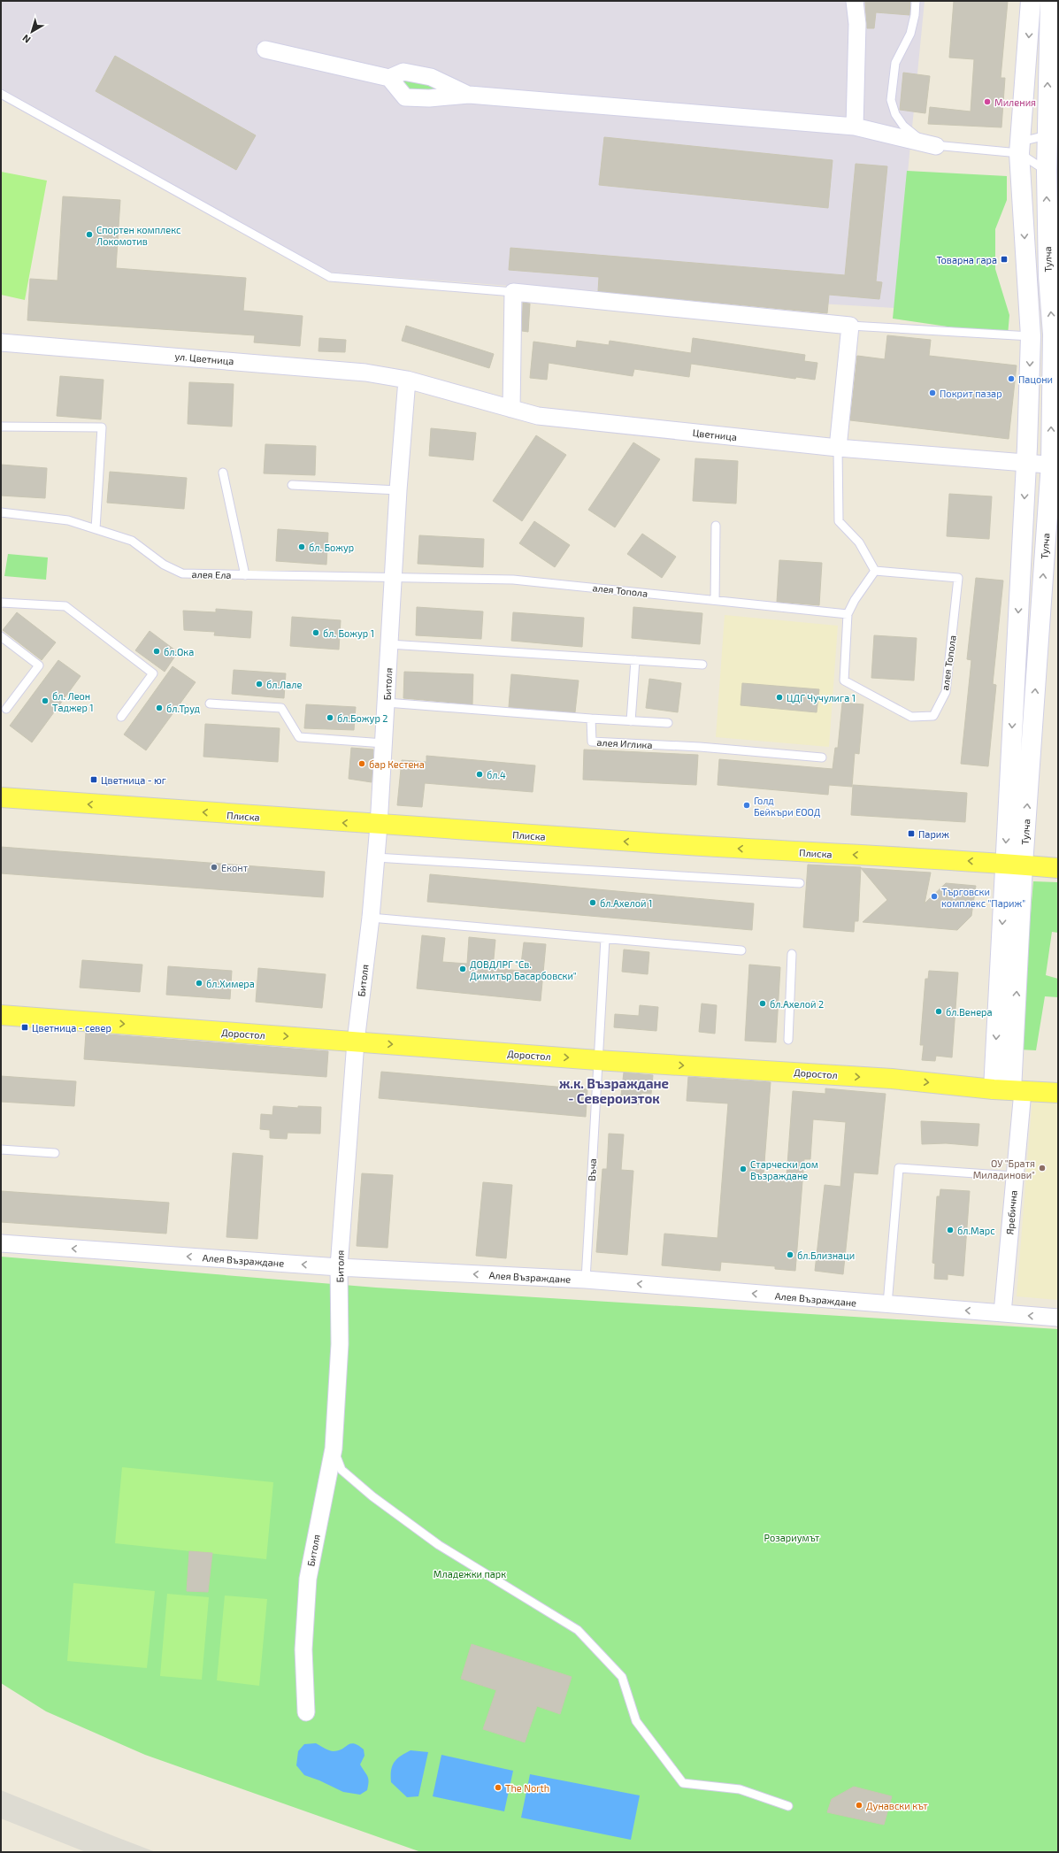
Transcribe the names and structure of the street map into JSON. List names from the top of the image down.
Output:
{
  "streets": {
    "main road": ["Тулча", "Плиска", "Доростол"],
    "street": [
      "ул. Цветница",
      "Цветница",
      "Битоля",
      "Яребична",
      "Алея Възраждане"
    ],
    "lane": [
      "алея Ела",
      "алея Топола",
      "алея Иглика",
      "Въча"
    ]
  },
  "crossings": [
    ["Тулча", "Цветница"],
    ["Тулча", "Плиска"],
    ["Тулча", "Доростол"],
    ["Тулча", "Яребична"],
    ["ул. Цветница", "Цветница"],
    ["ул. Цветница", "Битоля"],
    ["Цветница", "Битоля"],
    ["алея Ела", "алея Топола"],
    ["алея Ела", "Битоля"],
    ["алея Топола", "Битоля"],
    ["Битоля", "Плиска"],
    ["Битоля", "Доростол"],
    ["Битоля", "Алея Възраждане"],
    ["Доростол", "Въча"],
    ["Доростол", "Яребична"],
    ["Въча", "Алея Възраждане"],
    ["Яребична", "Алея Възраждане"]
  ],
  "one_way": ["Плиска", "Доростол", "Алея Възраждане"],
  "districts": ["ж.к. Възраждане - Североизток"],
  "parks": ["Розариумът", "Младежки парк"],
  "places": {
    "other": [
      "Миления",
      "Спортен комплекс Локомотив",
      "Пацони",
      "Покрит пазар",
      "бл. Божур",
      "бл. Божур 1",
      "бл.Ока",
      "бл.Лале",
      "ЦДГ Чучулига 1",
      "бл. Леон Таджер 1",
      "бл.Труд",
      "бл.Божур 2",
      "бар Кестена",
      "бл.4",
      "Голд Бейкъри ЕООД",
      "Еконт",
      "Търговски комплекс \"Париж\"",
      "бл.Ахелой 1",
      "ДОВДЛРГ \"Св. Димитър Басарбовски\"",
      "бл.Химера",
      "бл.Ахелой 2",
      "бл.Венера",
      "ОУ \"Братя Миладинови\"",
      "Старчески дом Възраждане",
      "бл.Марс",
      "бл.Близнаци",
      "The North",
      "Дунавски кът"
    ],
    "transit": [
      "Товарна гара",
      "Цветница - юг",
      "Париж",
      "Цветница - север"
    ]
  },
  "north": "bottom left"
}
